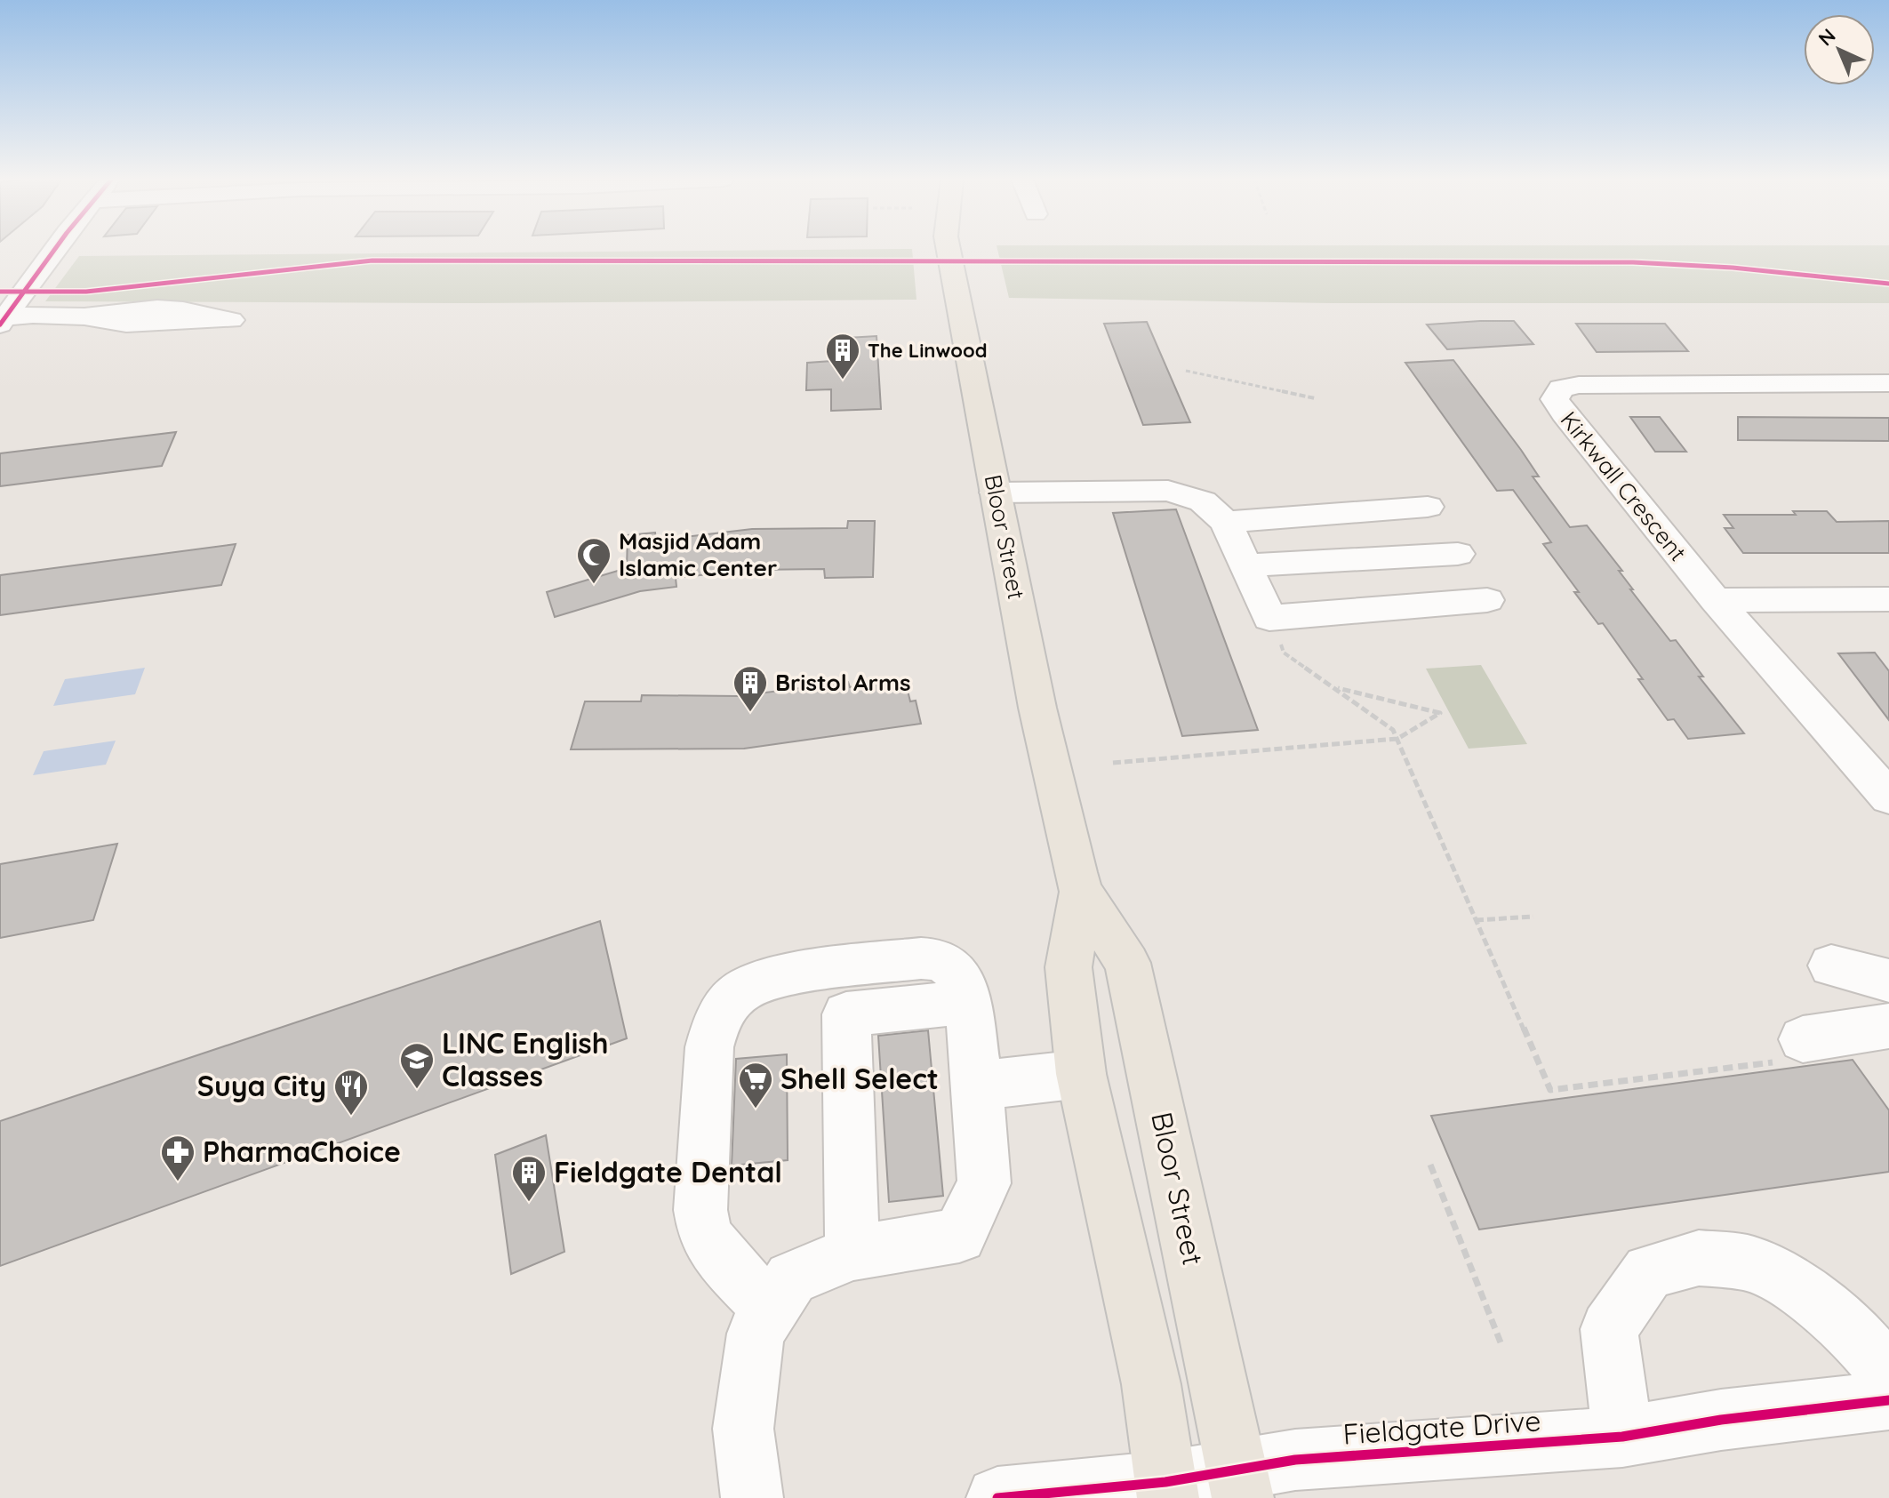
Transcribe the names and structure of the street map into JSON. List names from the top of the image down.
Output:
{
  "streets": {
    "main road": ["Bloor Street"],
    "street": ["Kirkwall Crescent", "Fieldgate Drive"]
  },
  "crossings": [
    ["Bloor Street", "Fieldgate Drive"]
  ],
  "places": {
    "building": ["The Linwood", "Bristol Arms", "Fieldgate Dental"],
    "mosque": ["Masjid Adam Islamic Center"],
    "school or university": ["LINC English Classes"],
    "supermarket": ["Shell Select"],
    "restaurant": ["Suya City"],
    "pharmacy": ["PharmaChoice"]
  },
  "north": "top left"
}
